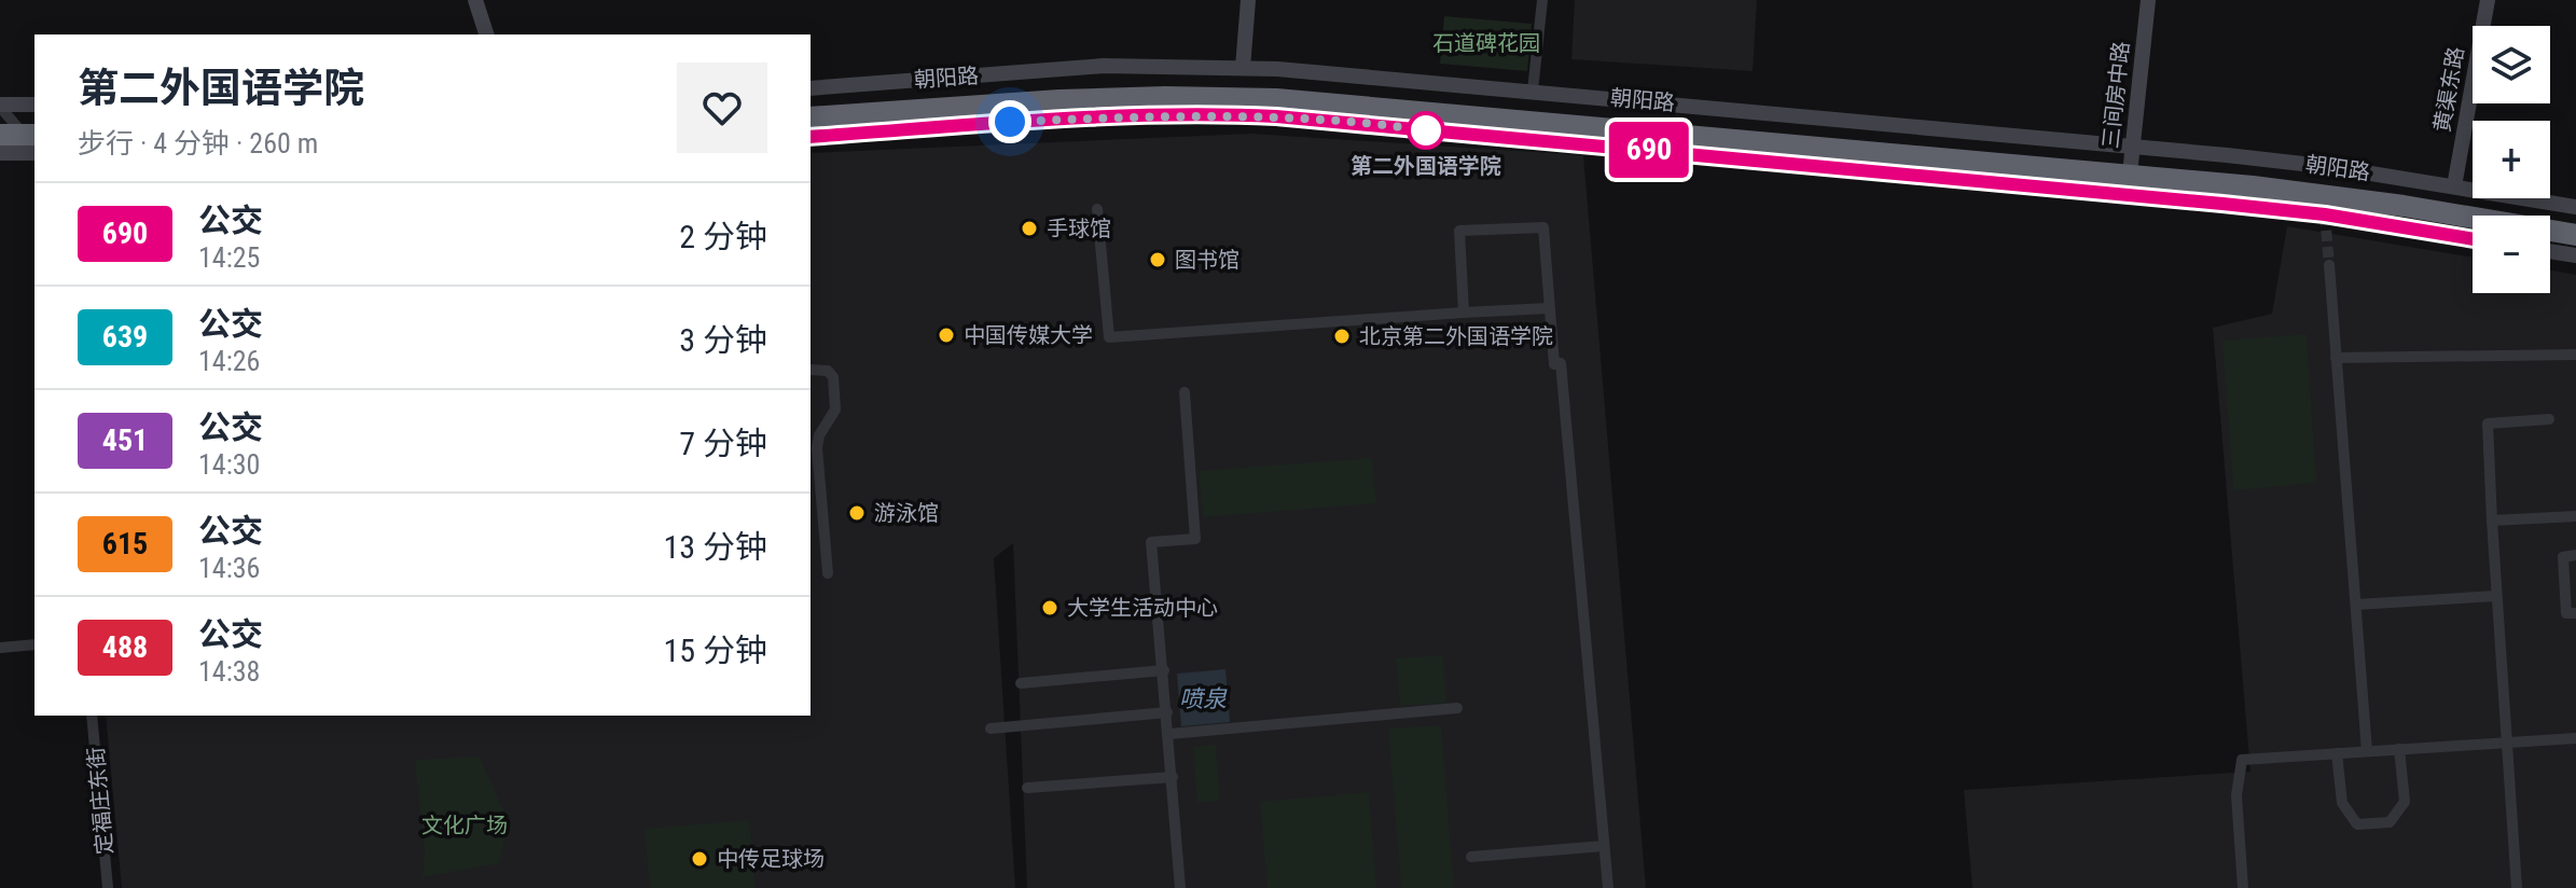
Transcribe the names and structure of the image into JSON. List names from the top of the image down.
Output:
{
  "streets": {
    "highway": ["朝阳路"],
    "street": ["黄渠东路", "三间房中路", "定福庄东街"]
  },
  "crossings": [
    ["朝阳路", "黄渠东路"],
    ["朝阳路", "三间房中路"]
  ],
  "water": ["喷泉"],
  "parks": ["石道碑花园", "文化广场"],
  "places": [
    "第二外国语学院",
    "手球馆",
    "图书馆",
    "中国传媒大学",
    "北京第二外国语学院",
    "游泳馆",
    "大学生活动中心",
    "中传足球场"
  ],
  "lines": ["bus line 690"],
  "page": {
    "on_map": "690",
    "map_buttons": ["+", "−"],
    "heading": ["第二外国语学院", "步行 · 4 分钟 · 260 m"],
    "list": [
      {
        "mark": "690",
        "name": "公交",
        "note": "14:25",
        "value": "2 分钟"
      },
      {
        "mark": "639",
        "name": "公交",
        "note": "14:26",
        "value": "3 分钟"
      },
      {
        "mark": "451",
        "name": "公交",
        "note": "14:30",
        "value": "7 分钟"
      },
      {
        "mark": "615",
        "name": "公交",
        "note": "14:36",
        "value": "13 分钟"
      },
      {
        "mark": "488",
        "name": "公交",
        "note": "14:38",
        "value": "15 分钟"
      }
    ]
  }
}
